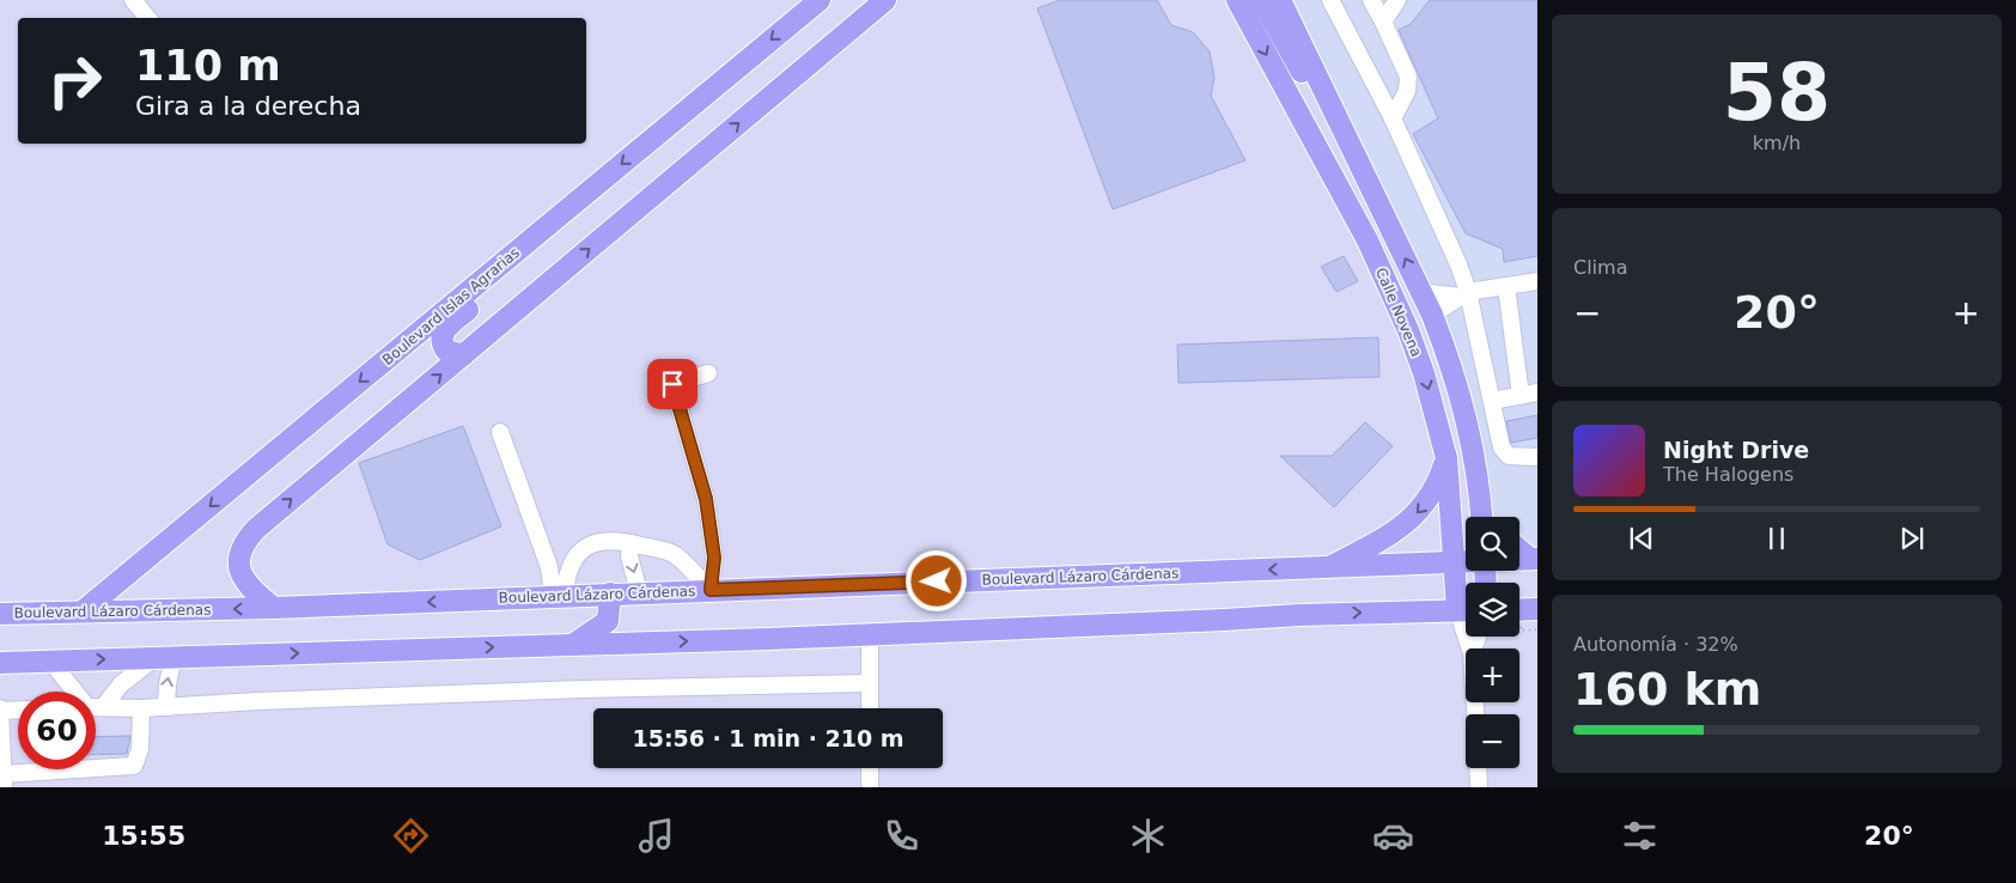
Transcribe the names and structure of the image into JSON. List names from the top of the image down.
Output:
{
  "streets": {
    "main road": ["Boulevard Islas Agrarias", "Calle Novena", "Boulevard Lázaro Cárdenas"]
  },
  "crossings": [
    ["Boulevard Islas Agrarias", "Boulevard Lázaro Cárdenas"],
    ["Calle Novena", "Boulevard Lázaro Cárdenas"]
  ],
  "page": {
    "tile": [
      ["58", "km/h"],
      "Clima",
      ["Autonomía · 32%", "160 km"]
    ],
    "turn": ["110 m", "Gira a la derecha"],
    "heat": ["−", "20°", "+"],
    "song": ["Night Drive", "The Halogens"],
    "map_buttons": ["+", "−"],
    "limit": "60",
    "trip": "15:56 · 1 min · 210 m",
    "tabs": ["15:55", "20°"]
  }
}
